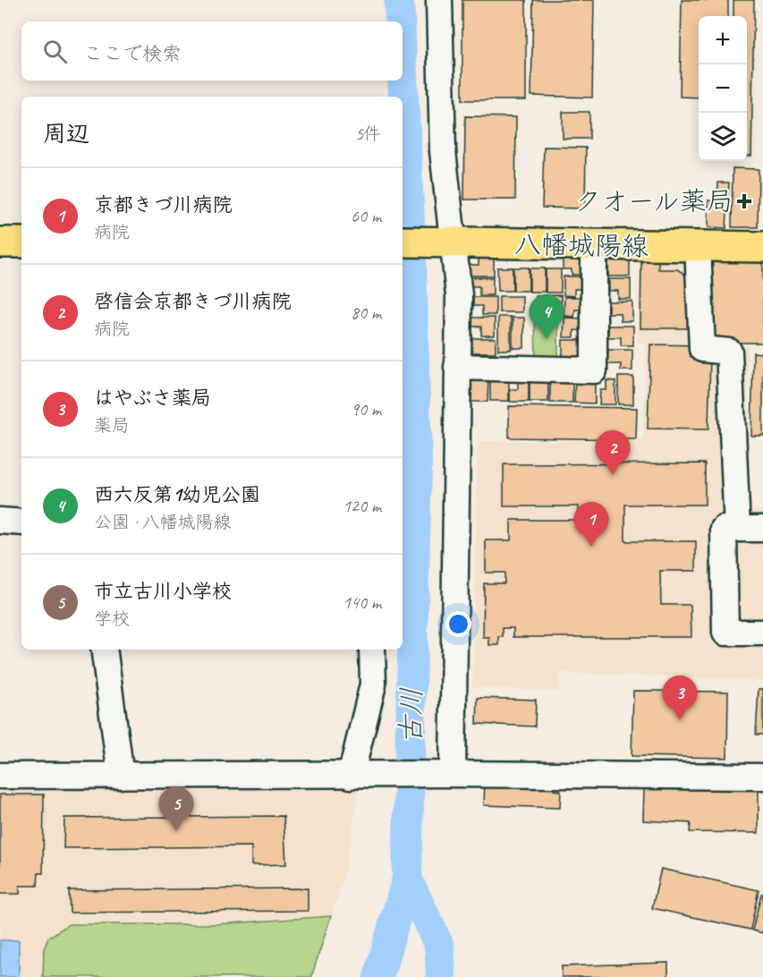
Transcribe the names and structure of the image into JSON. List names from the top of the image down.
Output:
{
  "streets": {
    "main road": ["八幡城陽線"]
  },
  "water": ["古川"],
  "places": {
    "health": ["クオール薬局"]
  },
  "page": {
    "map_buttons": ["+", "−"],
    "search": "ここで検索",
    "heading": ["周辺", "5件"],
    "list": [
      {
        "mark": "1",
        "name": "京都きづ川病院",
        "note": "病院",
        "value": "60 m"
      },
      {
        "mark": "2",
        "name": "啓信会京都きづ川病院",
        "note": "病院",
        "value": "80 m"
      },
      {
        "mark": "3",
        "name": "はやぶさ薬局",
        "note": "薬局",
        "value": "90 m"
      },
      {
        "mark": "4",
        "name": "西六反第1幼児公園",
        "note": "公園 · 八幡城陽線",
        "value": "120 m"
      },
      {
        "mark": "5",
        "name": "市立古川小学校",
        "note": "学校",
        "value": "140 m"
      }
    ],
    "pins": [
      "4",
      "2",
      "1",
      "3",
      "5"
    ]
  }
}
